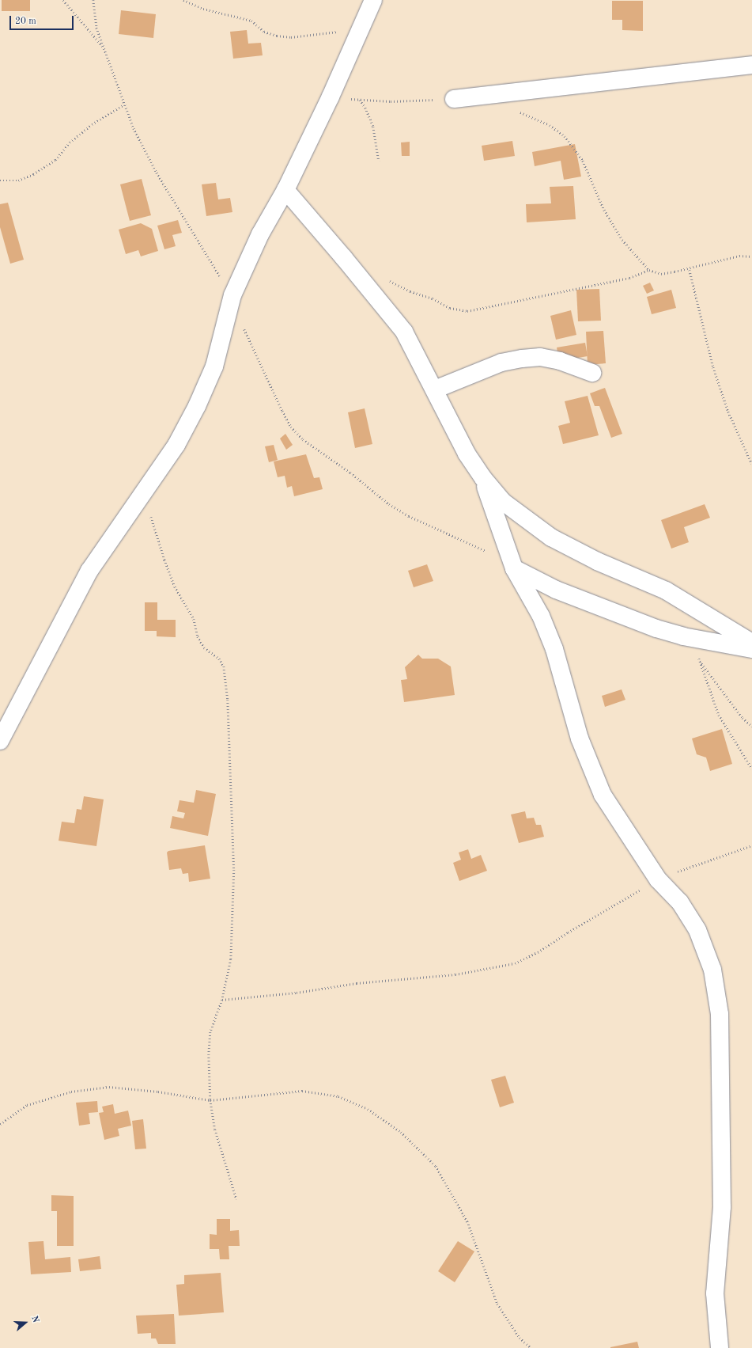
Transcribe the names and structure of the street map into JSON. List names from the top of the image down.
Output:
{
  "scale_bar": "20 m",
  "north": "right"
}
